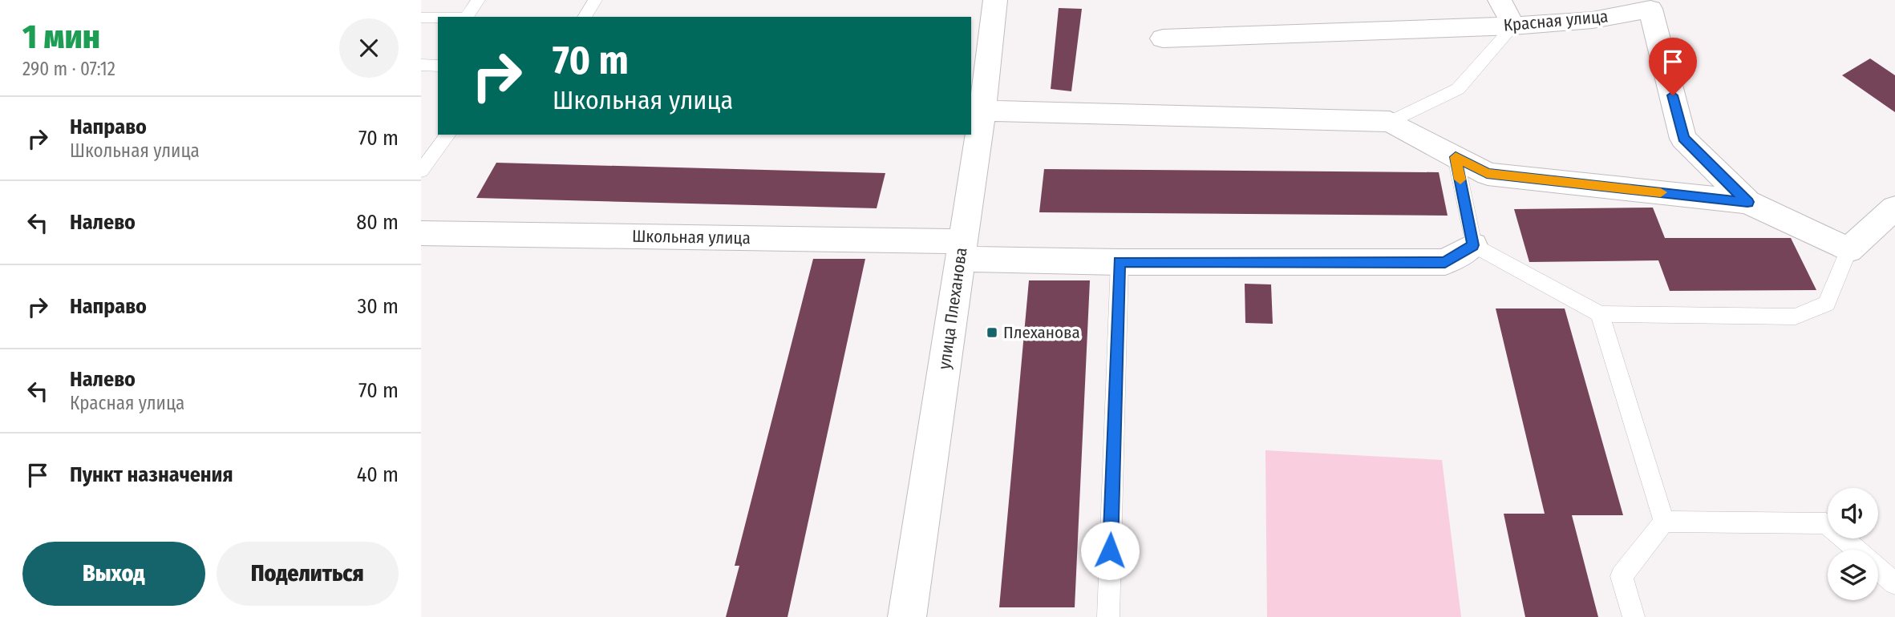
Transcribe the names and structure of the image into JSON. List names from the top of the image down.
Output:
{
  "streets": {
    "street": ["Красная улица", "Школьная улица", "улица Плеханова"]
  },
  "crossings": [
    ["Школьная улица", "улица Плеханова"]
  ],
  "places": {
    "transit": ["Плеханова"]
  },
  "page": {
    "heading": ["1 мин", "290 m · 07:12"],
    "turn": ["70 m", "Школьная улица"],
    "list": [
      {
        "name": "Направо",
        "note": "Школьная улица",
        "value": "70 m"
      },
      {
        "name": "Налево",
        "value": "80 m"
      },
      {
        "name": "Направо",
        "value": "30 m"
      },
      {
        "name": "Налево",
        "note": "Красная улица",
        "value": "70 m"
      },
      {
        "name": "Пункт назначения",
        "value": "40 m"
      }
    ],
    "buttons": ["Выход", "Поделиться"]
  }
}
